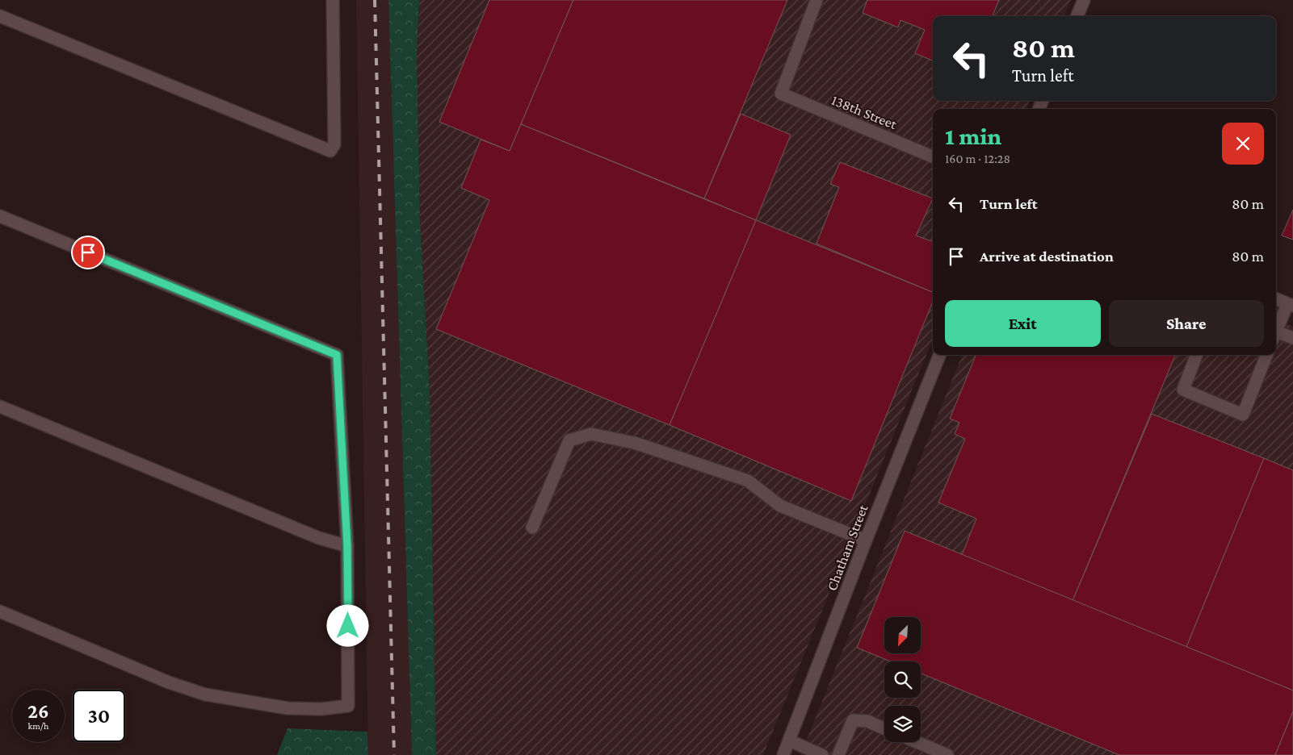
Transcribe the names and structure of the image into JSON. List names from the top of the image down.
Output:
{
  "streets": {
    "street": ["138th Street", "Chatham Street"]
  },
  "north": "bottom left",
  "page": {
    "turn": ["80 m", "Turn left"],
    "heading": ["1 min", "160 m · 12:28"],
    "list": [
      {
        "name": "Turn left",
        "value": "80 m"
      },
      {
        "name": "Arrive at destination",
        "value": "80 m"
      }
    ],
    "buttons": ["Exit", "Share"],
    "speed": "26 km/h",
    "limit": "30"
  }
}
